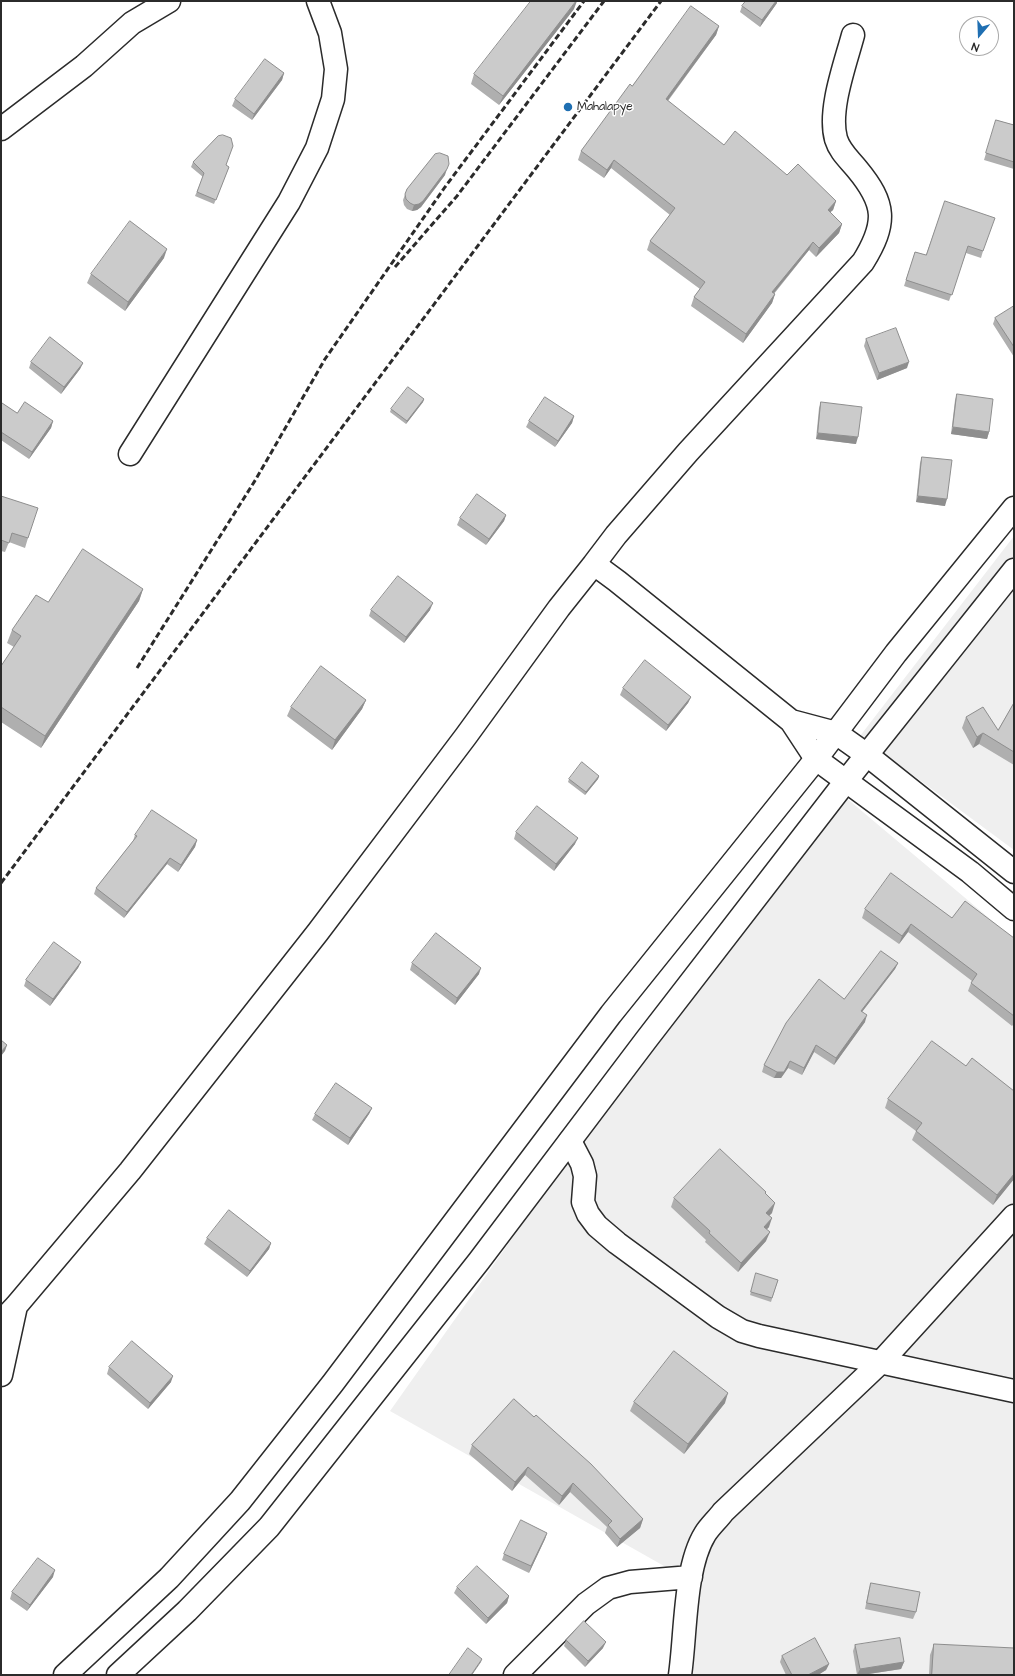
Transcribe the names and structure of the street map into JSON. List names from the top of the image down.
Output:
{
  "places": ["Mahalapye"],
  "north": "bottom"
}
